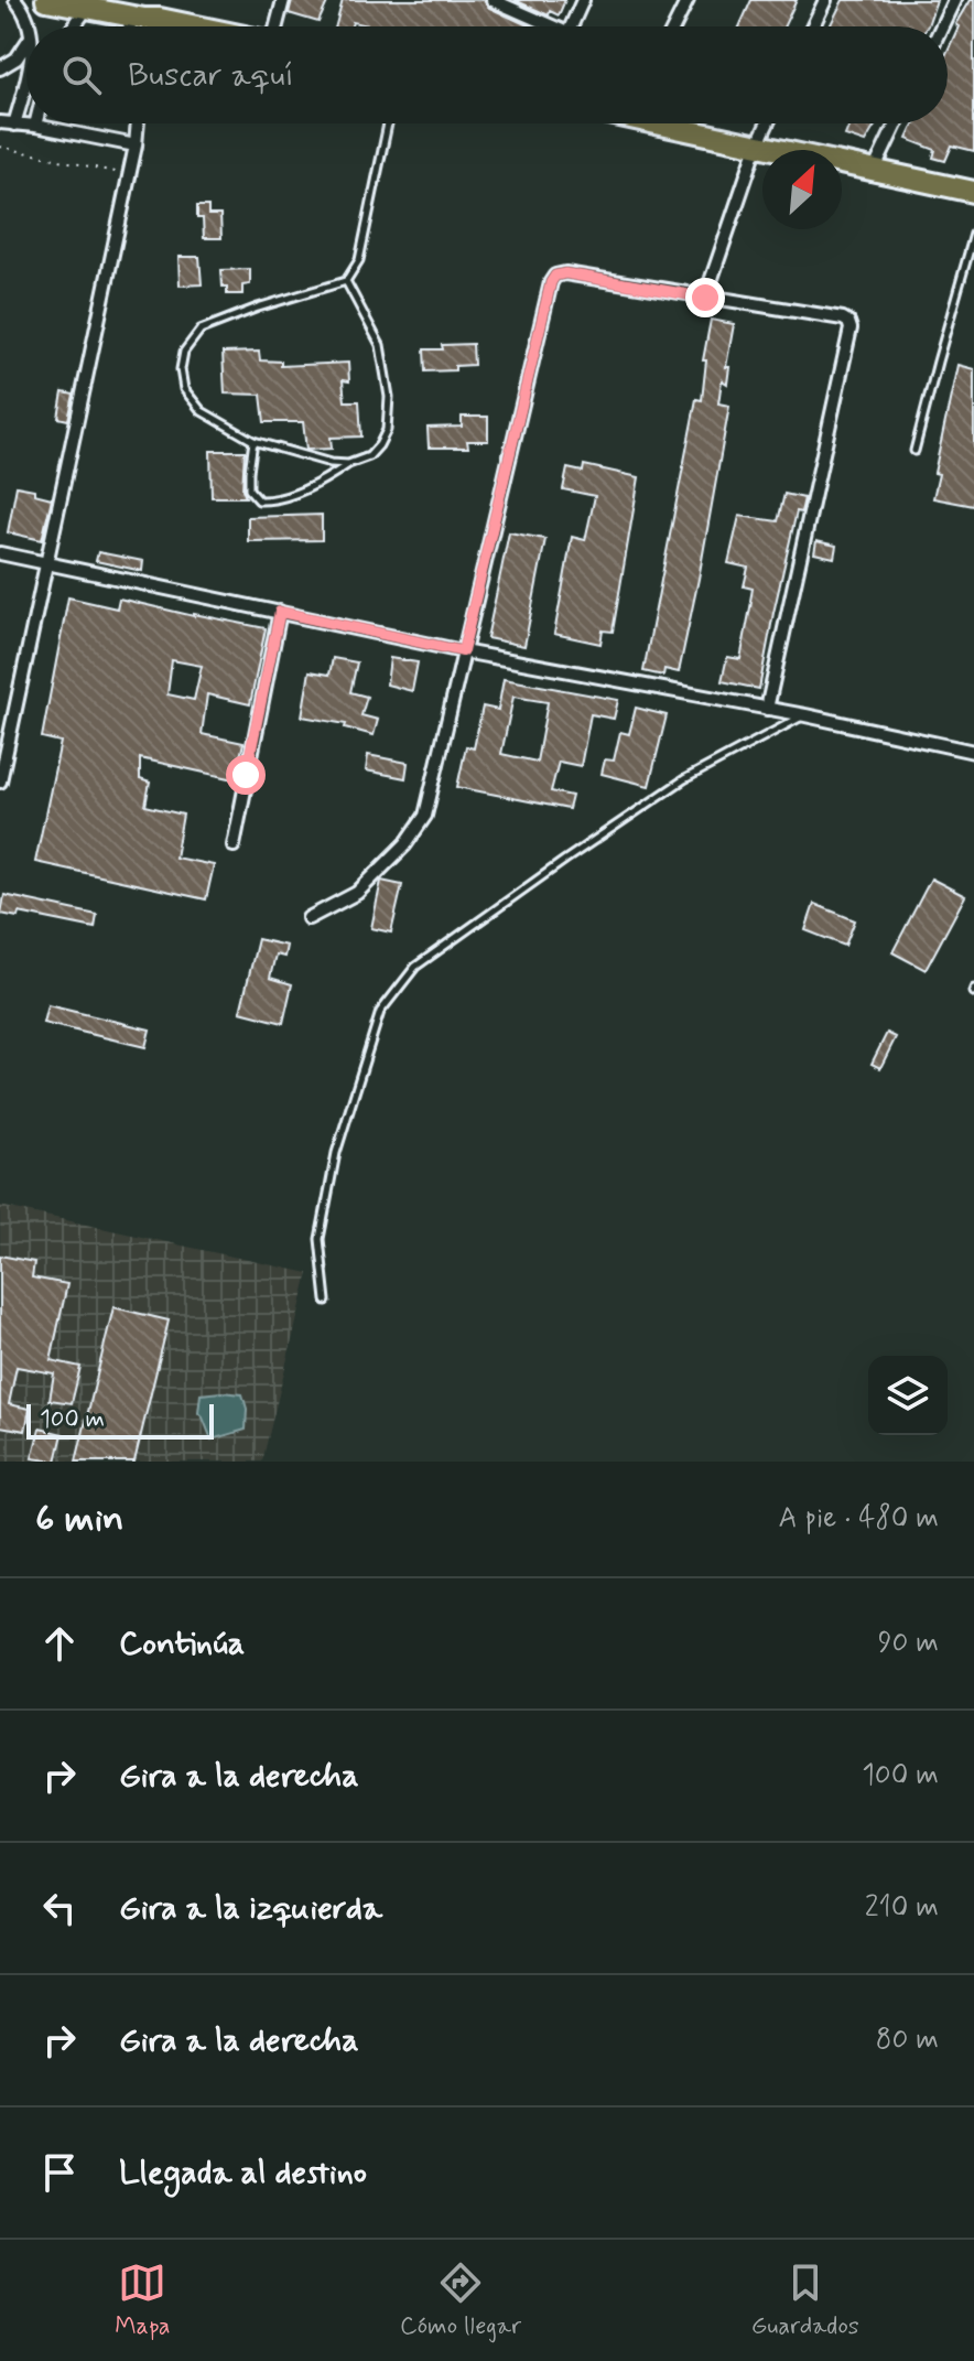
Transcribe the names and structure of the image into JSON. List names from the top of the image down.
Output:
{
  "scale_bar": "100 m",
  "north": "top right",
  "page": {
    "search": "Buscar aquí",
    "scale": "100 m",
    "heading": ["6 min", "A pie · 480 m"],
    "list": [
      ["Continúa", "90 m"],
      ["Gira a la derecha", "100 m"],
      ["Gira a la izquierda", "210 m"],
      ["Gira a la derecha", "80 m"],
      "Llegada al destino"
    ],
    "nav": ["Mapa", "Cómo llegar", "Guardados"]
  }
}
